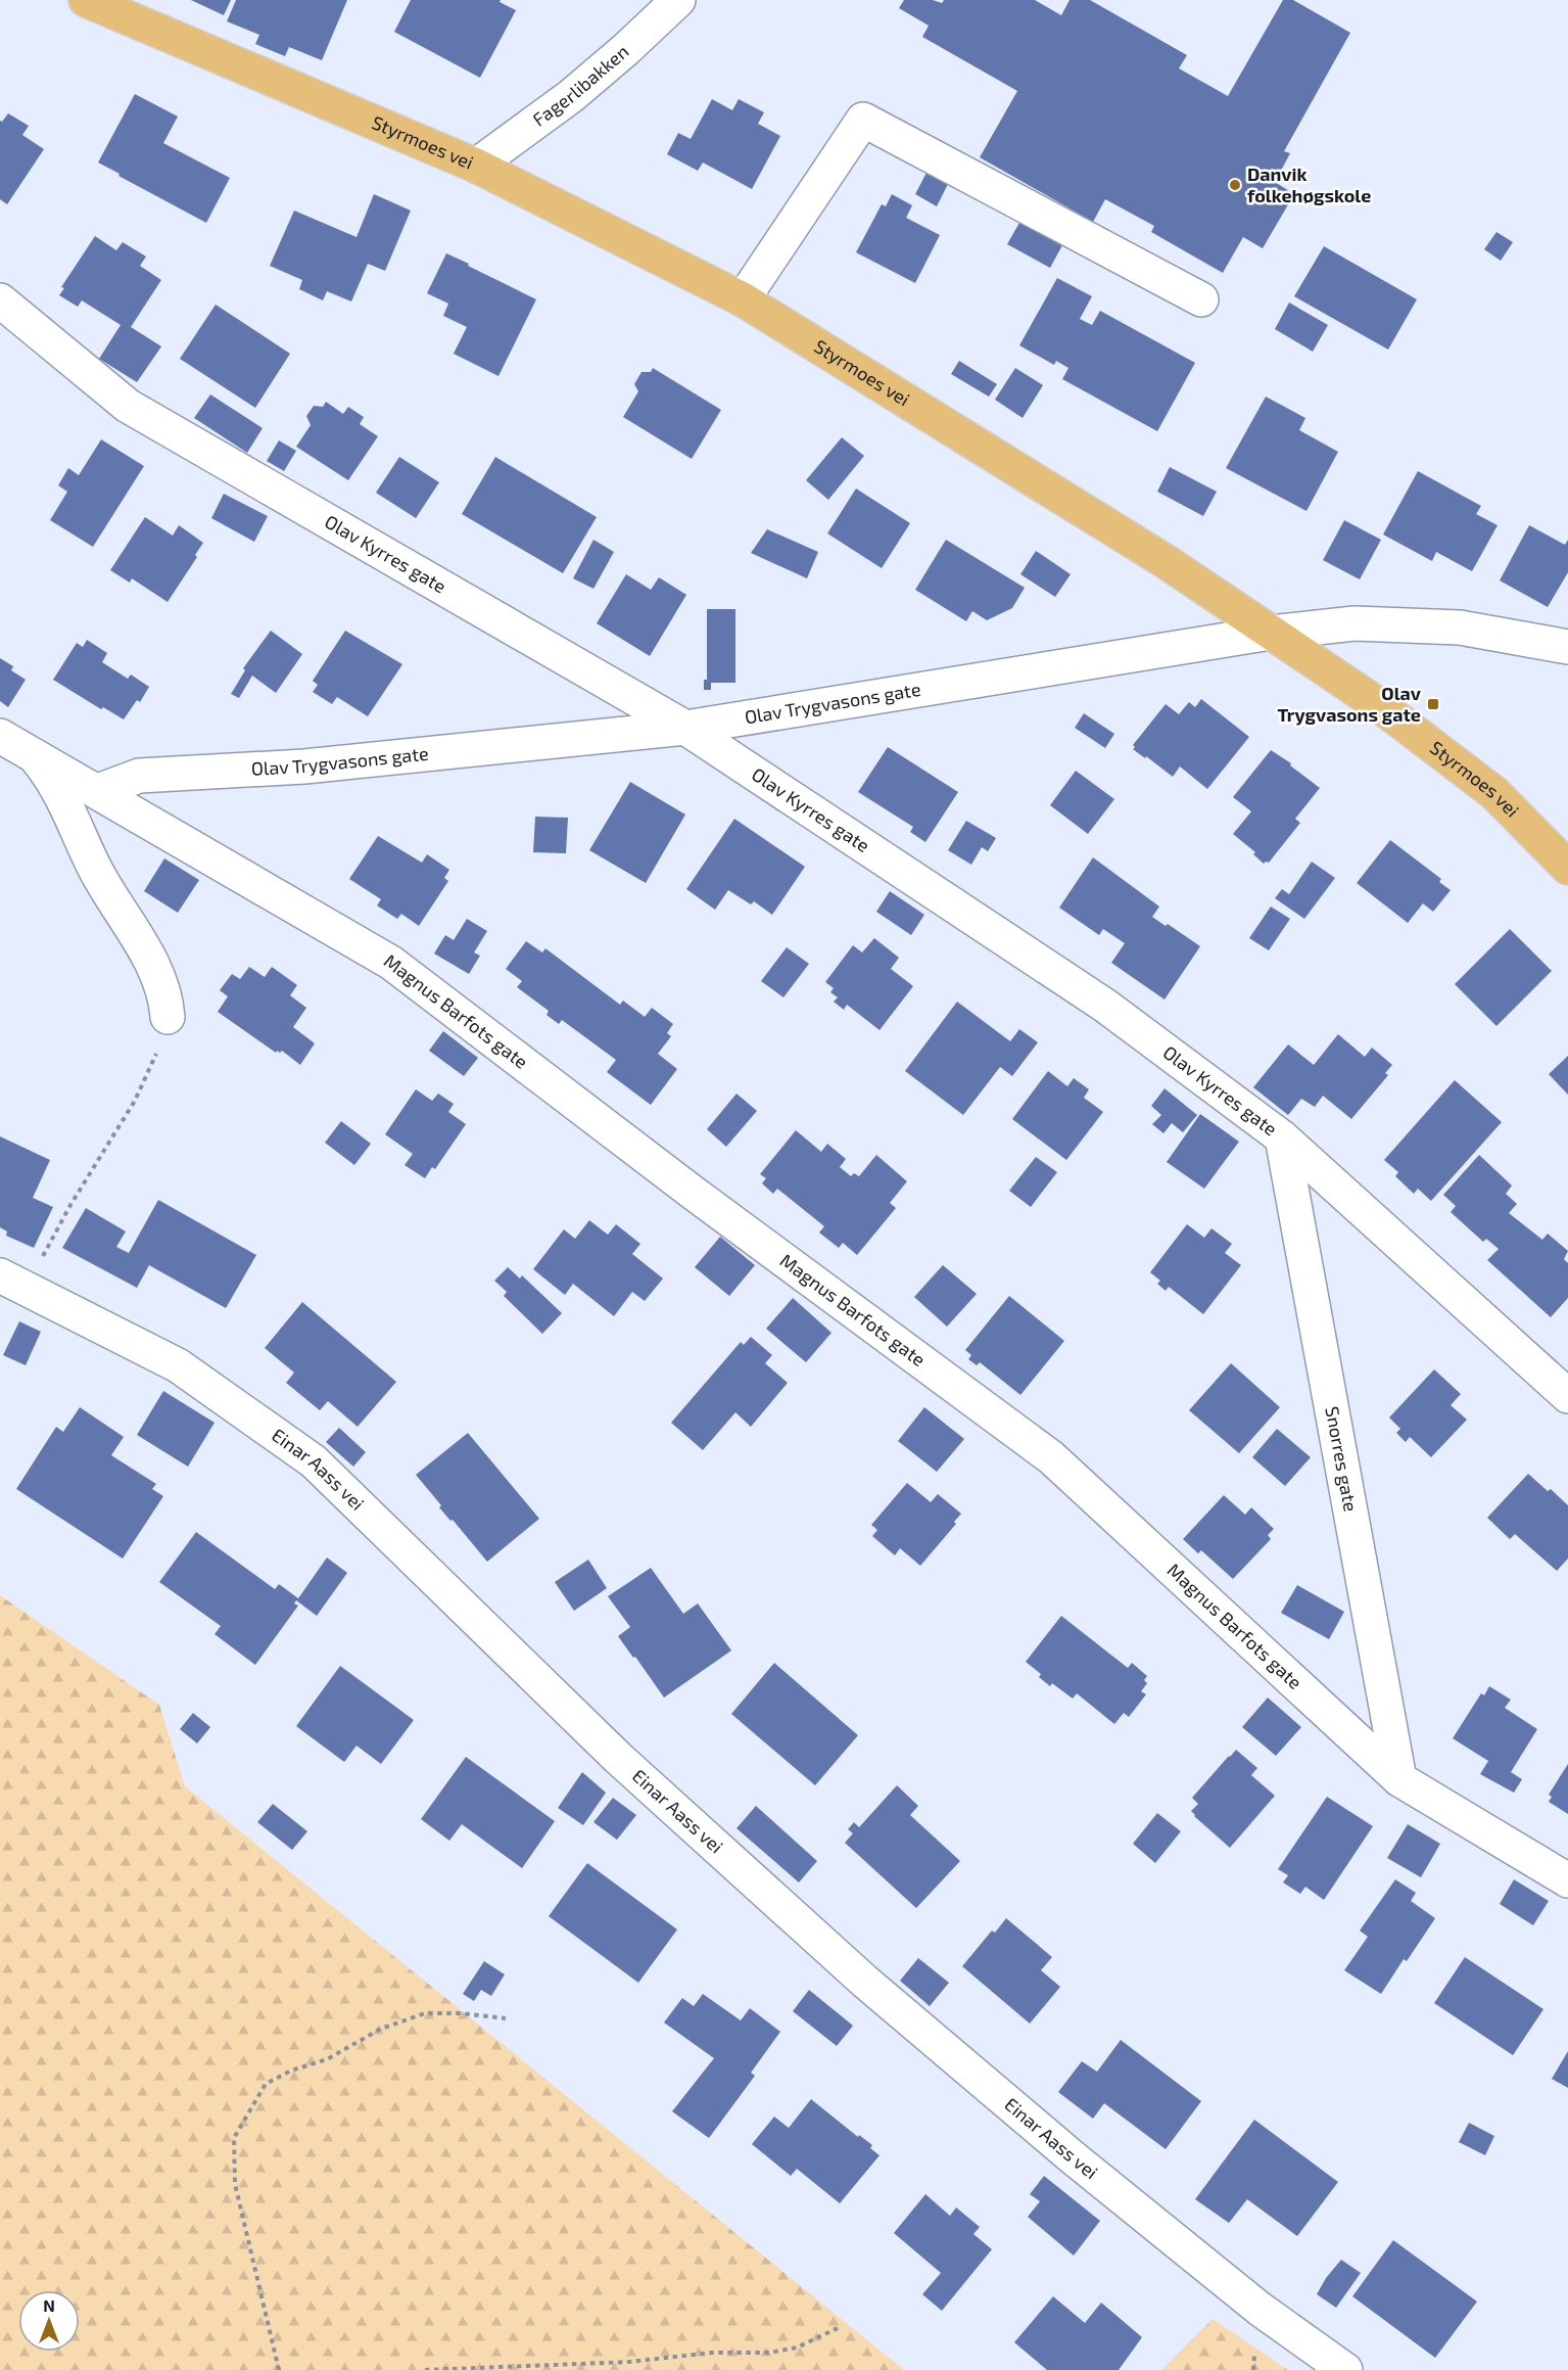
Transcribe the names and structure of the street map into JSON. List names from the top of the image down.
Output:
{
  "streets": {
    "main road": ["Styrmoes vei"],
    "street": [
      "Fagerlibakken",
      "Olav Kyrres gate",
      "Olav Trygvasons gate",
      "Magnus Barfots gate",
      "Snorres gate",
      "Einar Aass vei"
    ]
  },
  "crossings": [
    ["Fagerlibakken", "Styrmoes vei"],
    ["Styrmoes vei", "Olav Trygvasons gate"],
    ["Olav Kyrres gate", "Olav Trygvasons gate"],
    ["Olav Kyrres gate", "Snorres gate"],
    ["Olav Trygvasons gate", "Magnus Barfots gate"],
    ["Magnus Barfots gate", "Snorres gate"]
  ],
  "places": {
    "other": ["Danvik folkehøgskole"],
    "transit": ["Olav Trygvasons gate"]
  },
  "north": "top"
}
